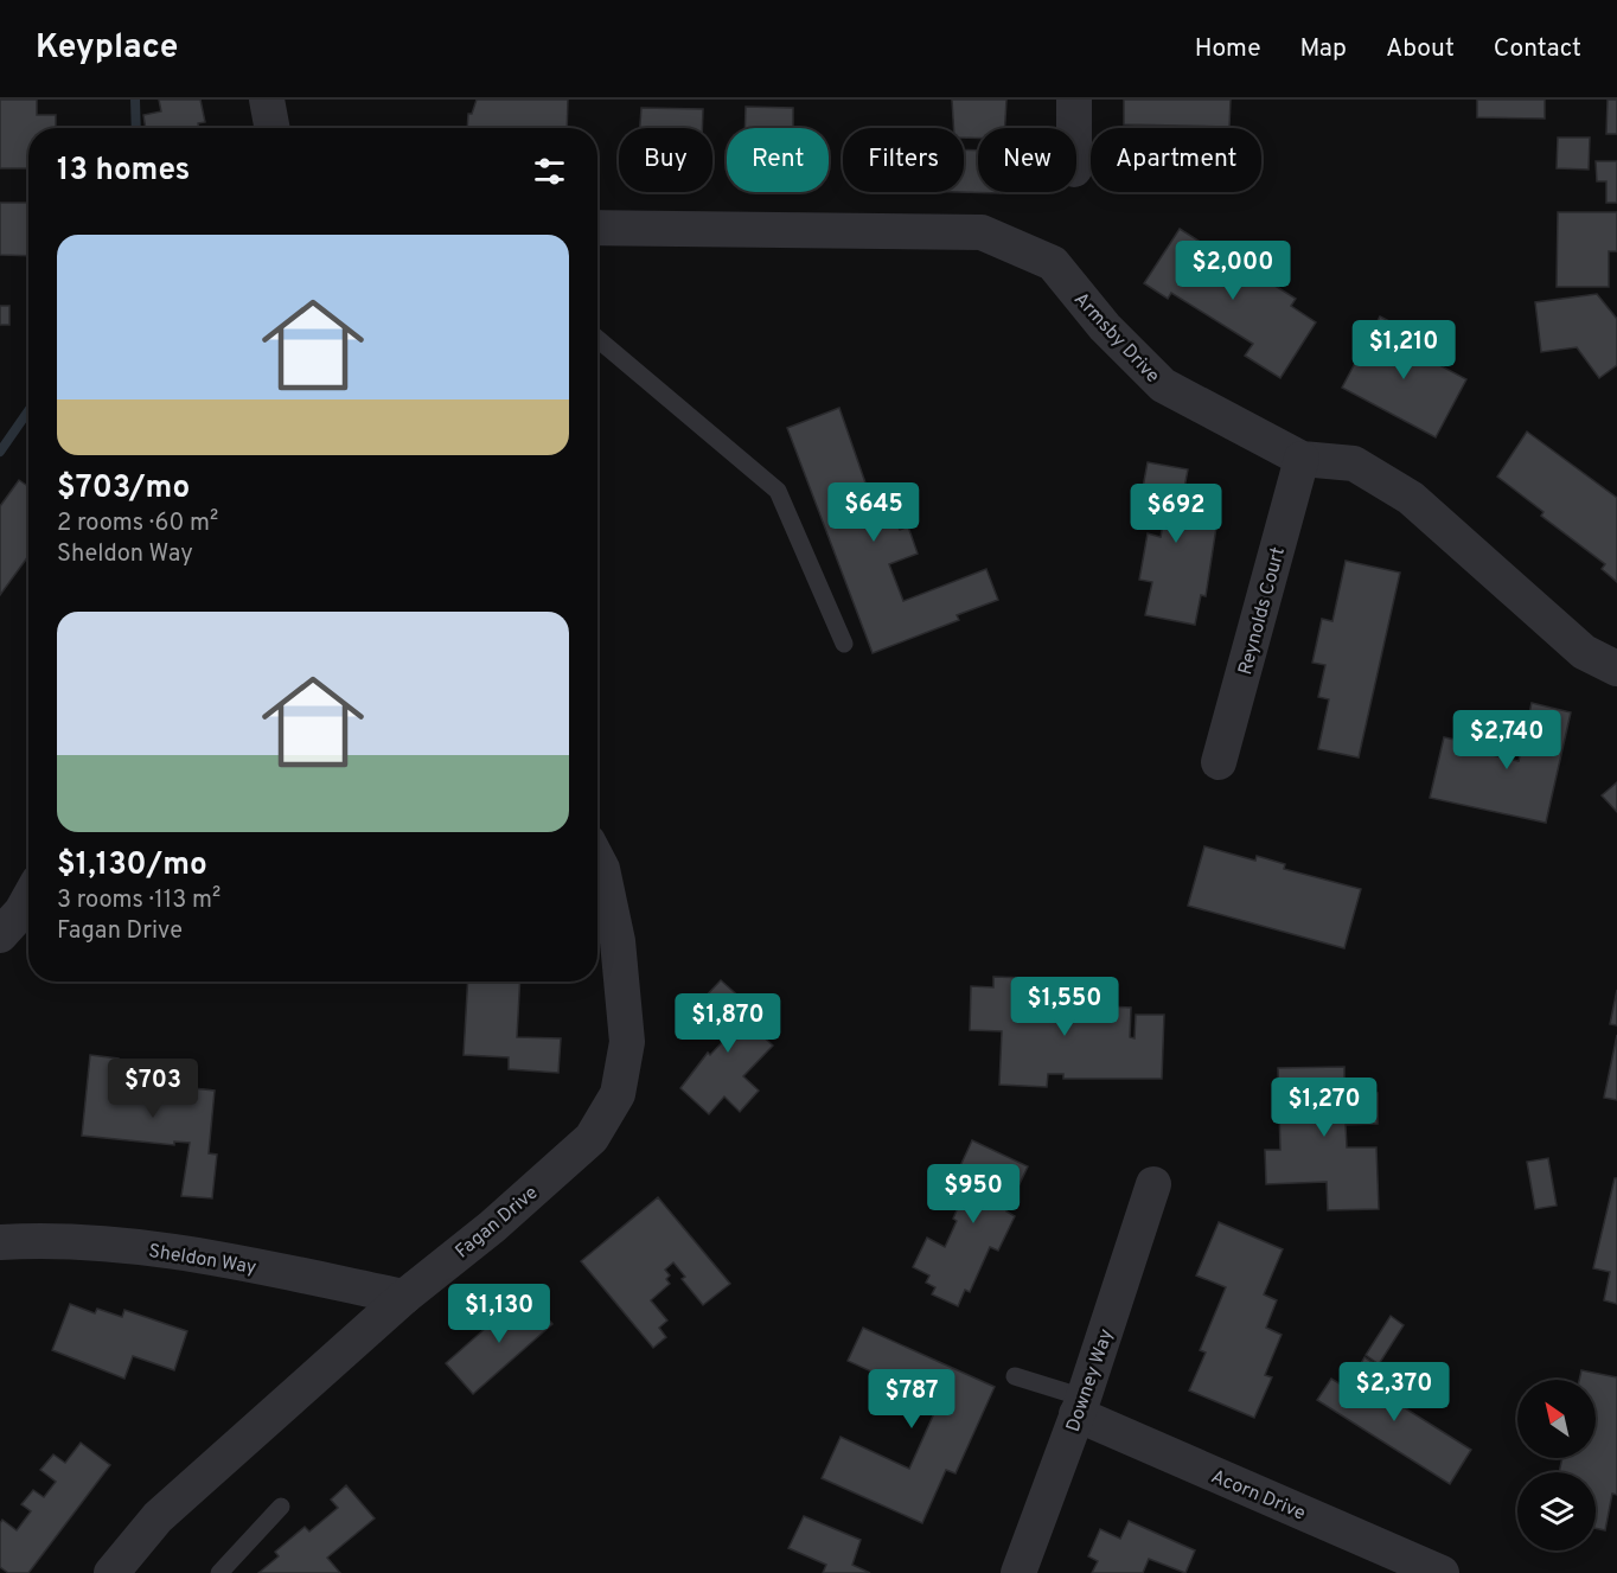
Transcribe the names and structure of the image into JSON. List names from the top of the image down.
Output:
{
  "streets": {
    "street": [
      "Armsby Drive",
      "Reynolds Court",
      "Fagan Drive",
      "Sheldon Way",
      "Downey Way",
      "Acorn Drive"
    ]
  },
  "crossings": [
    ["Armsby Drive", "Reynolds Court"],
    ["Fagan Drive", "Sheldon Way"],
    ["Downey Way", "Acorn Drive"]
  ],
  "north": "top left",
  "page": {
    "header": "Keyplace",
    "nav": [
      "Home",
      "Map",
      "About",
      "Contact"
    ],
    "chip": [
      "Buy",
      "Rent",
      "Filters",
      "New",
      "Apartment"
    ],
    "heading": "13 homes",
    "list": [
      {
        "name": "$703/mo",
        "note": "2 rooms · 60 m² · Sheldon Way"
      },
      {
        "name": "$1,130/mo",
        "note": "3 rooms · 113 m² · Fagan Drive"
      }
    ],
    "price": [
      "$2,000",
      "$1,210",
      "$645",
      "$692",
      "$2,740",
      "$1,550",
      "$1,870",
      "$703",
      "$1,270",
      "$950",
      "$1,130",
      "$2,370",
      "$787"
    ]
  }
}
